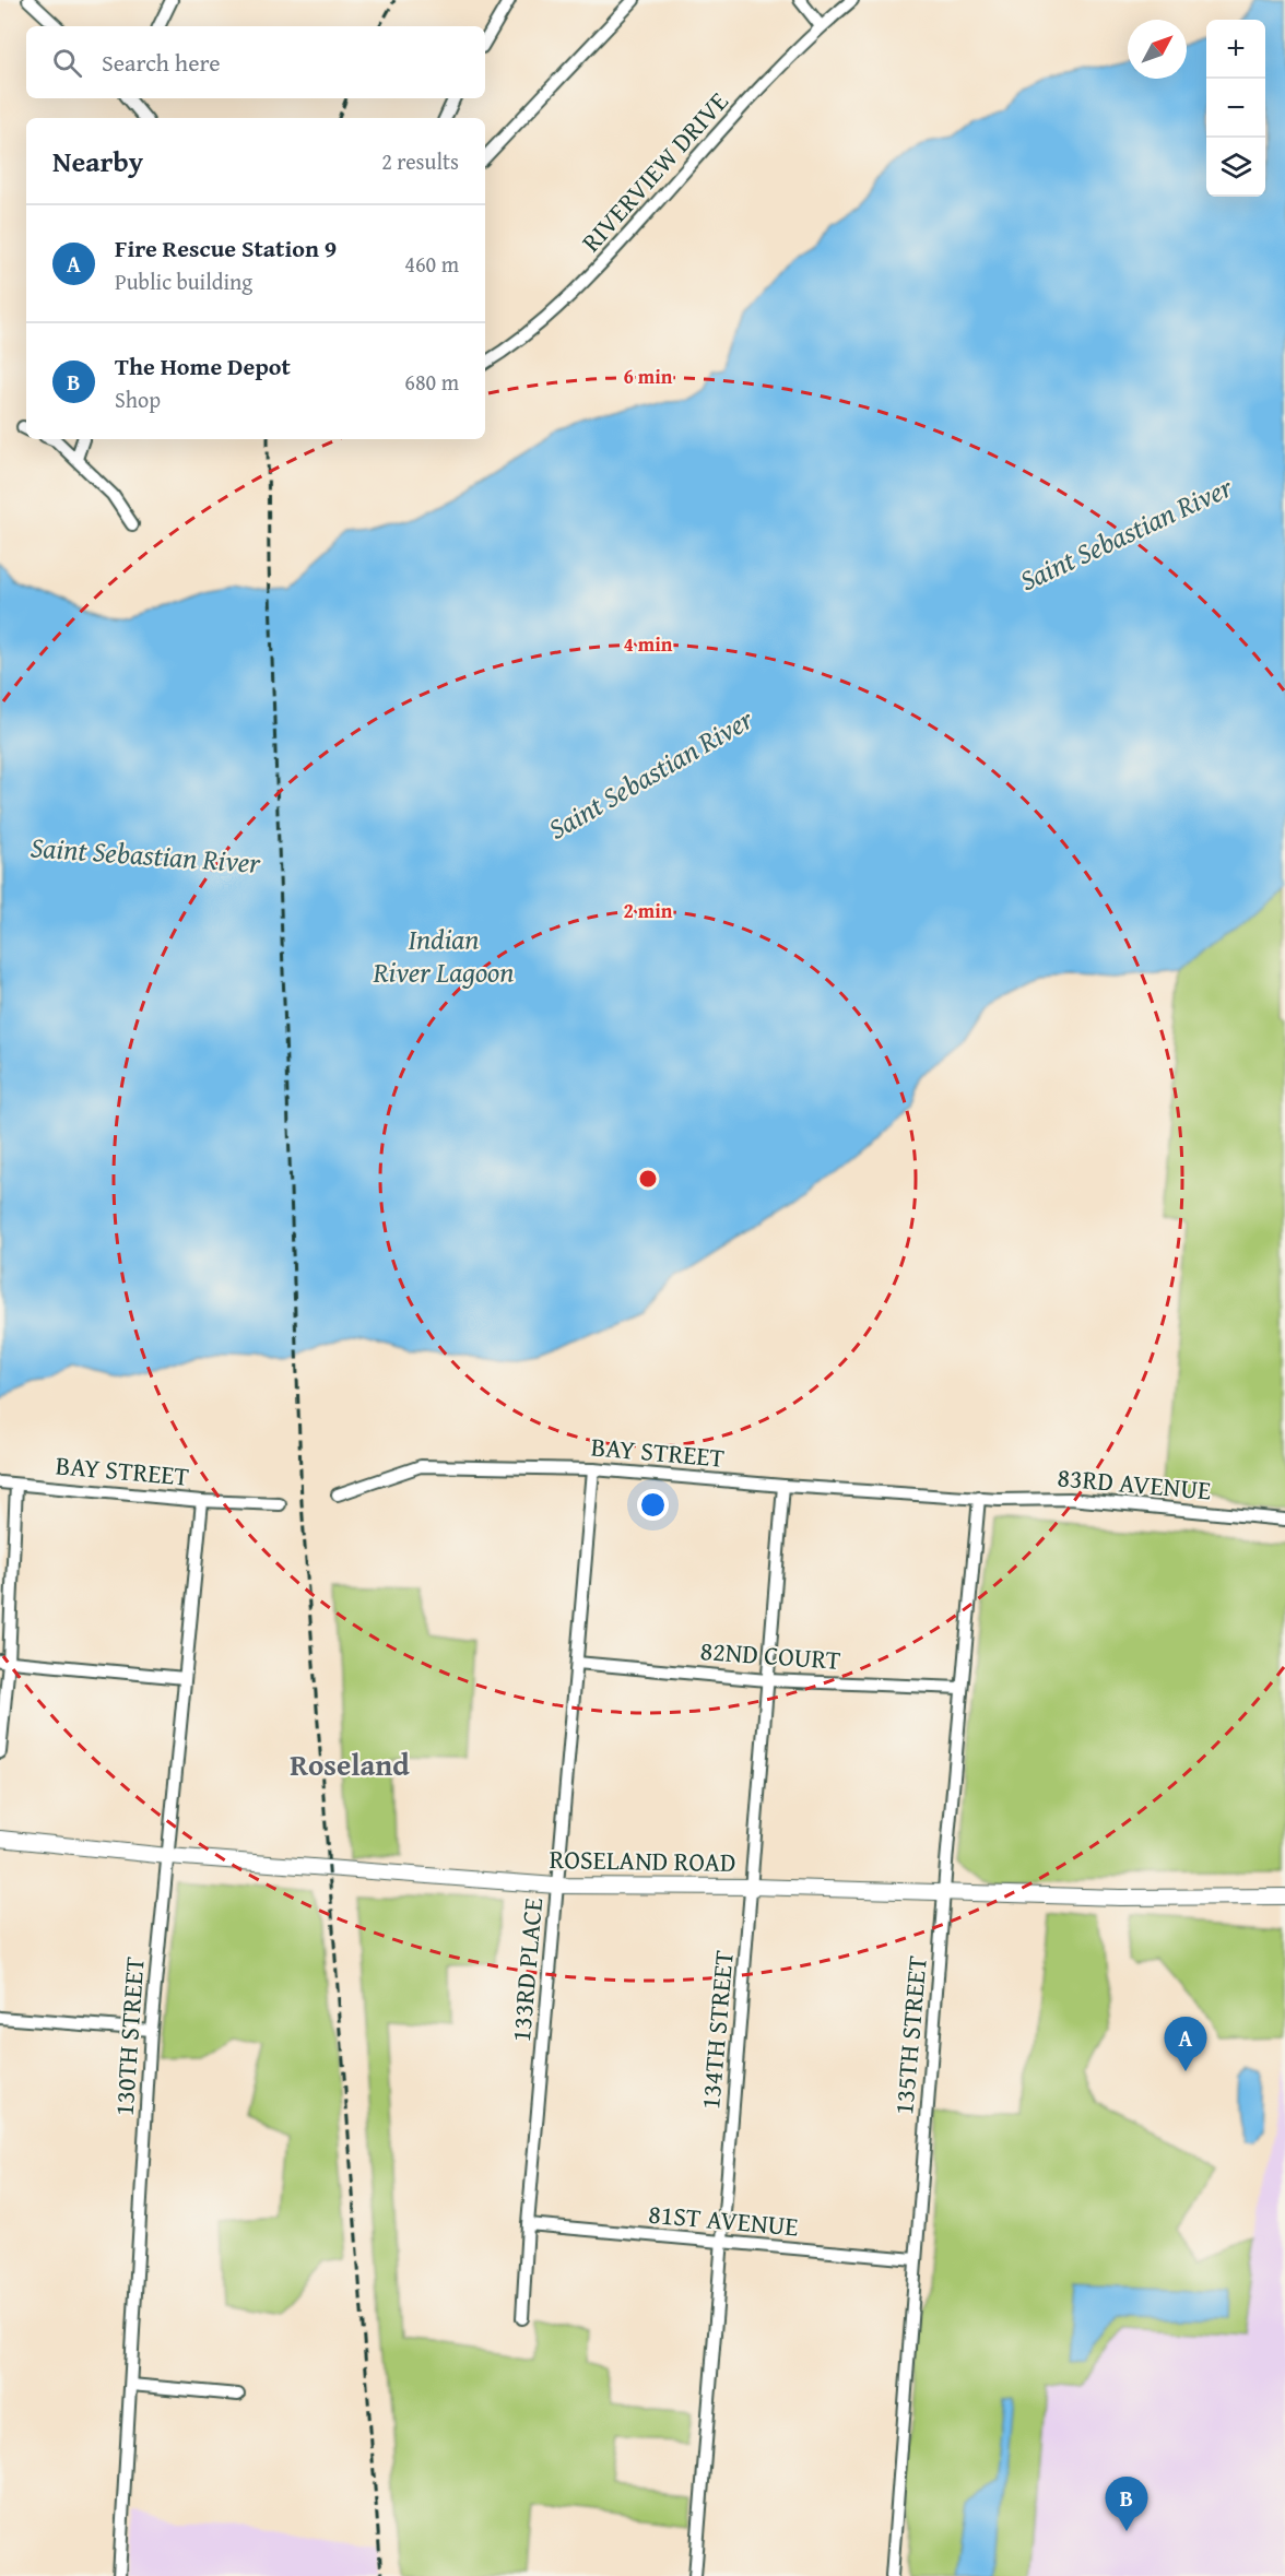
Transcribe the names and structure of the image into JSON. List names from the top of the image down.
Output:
{
  "streets": {
    "main road": ["ROSELAND ROAD"],
    "street": [
      "RIVERVIEW DRIVE",
      "BAY STREET",
      "83RD AVENUE",
      "82ND COURT",
      "133RD PLACE",
      "134TH STREET",
      "135TH STREET",
      "130TH STREET",
      "81ST AVENUE"
    ]
  },
  "crossings": [
    ["BAY STREET", "83RD AVENUE"],
    ["BAY STREET", "133RD PLACE"],
    ["BAY STREET", "134TH STREET"],
    ["BAY STREET", "135TH STREET"],
    ["BAY STREET", "130TH STREET"],
    ["83RD AVENUE", "135TH STREET"],
    ["82ND COURT", "133RD PLACE"],
    ["82ND COURT", "134TH STREET"],
    ["82ND COURT", "135TH STREET"],
    ["ROSELAND ROAD", "133RD PLACE"],
    ["ROSELAND ROAD", "134TH STREET"],
    ["ROSELAND ROAD", "135TH STREET"],
    ["ROSELAND ROAD", "130TH STREET"],
    ["133RD PLACE", "81ST AVENUE"],
    ["134TH STREET", "81ST AVENUE"],
    ["135TH STREET", "81ST AVENUE"]
  ],
  "districts": ["Roseland"],
  "water": ["Saint Sebastian River", "Indian River Lagoon"],
  "north": "top right",
  "page": {
    "map_buttons": ["+", "−"],
    "search": "Search here",
    "heading": ["Nearby", "2 results"],
    "list": [
      {
        "mark": "A",
        "name": "Fire Rescue Station 9",
        "note": "Public building",
        "value": "460 m"
      },
      {
        "mark": "B",
        "name": "The Home Depot",
        "note": "Shop",
        "value": "680 m"
      }
    ],
    "pins": ["A", "B"]
  },
  "rings": ["6 min", "4 min", "2 min"]
}
